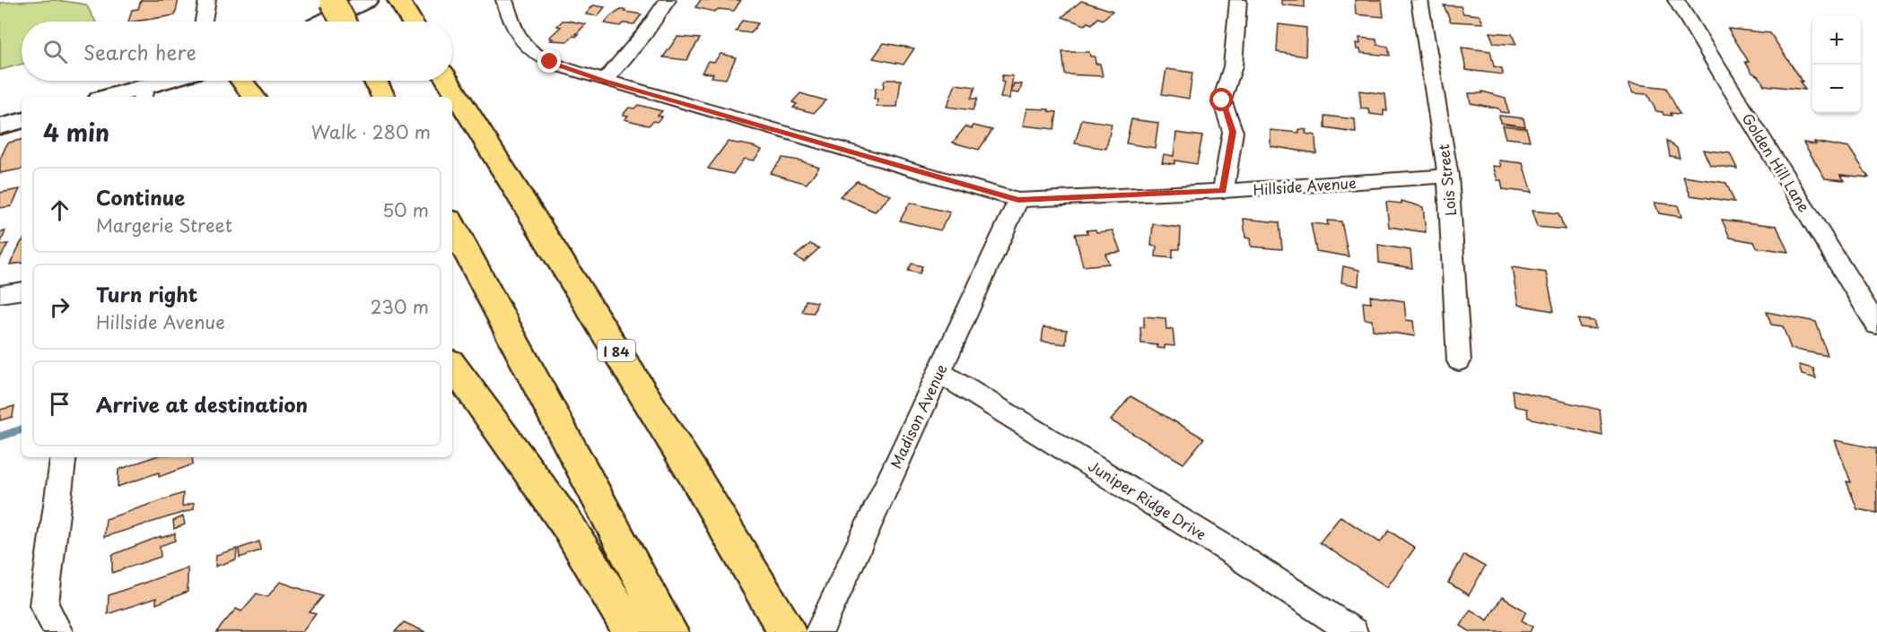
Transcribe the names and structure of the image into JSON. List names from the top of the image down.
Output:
{
  "streets": {
    "highway": ["I 84"],
    "street": [
      "Golden Hill Lane",
      "Lois Street",
      "Hillside Avenue",
      "Madison Avenue",
      "Juniper Ridge Drive"
    ]
  },
  "crossings": [
    ["Lois Street", "Hillside Avenue"],
    ["Hillside Avenue", "Madison Avenue"],
    ["Madison Avenue", "Juniper Ridge Drive"]
  ],
  "page": {
    "map_buttons": ["+", "−"],
    "search": "Search here",
    "heading": ["4 min", "Walk · 280 m"],
    "list": [
      ["Continue", "Margerie Street", "50 m"],
      ["Turn right", "Hillside Avenue", "230 m"],
      "Arrive at destination"
    ]
  }
}
